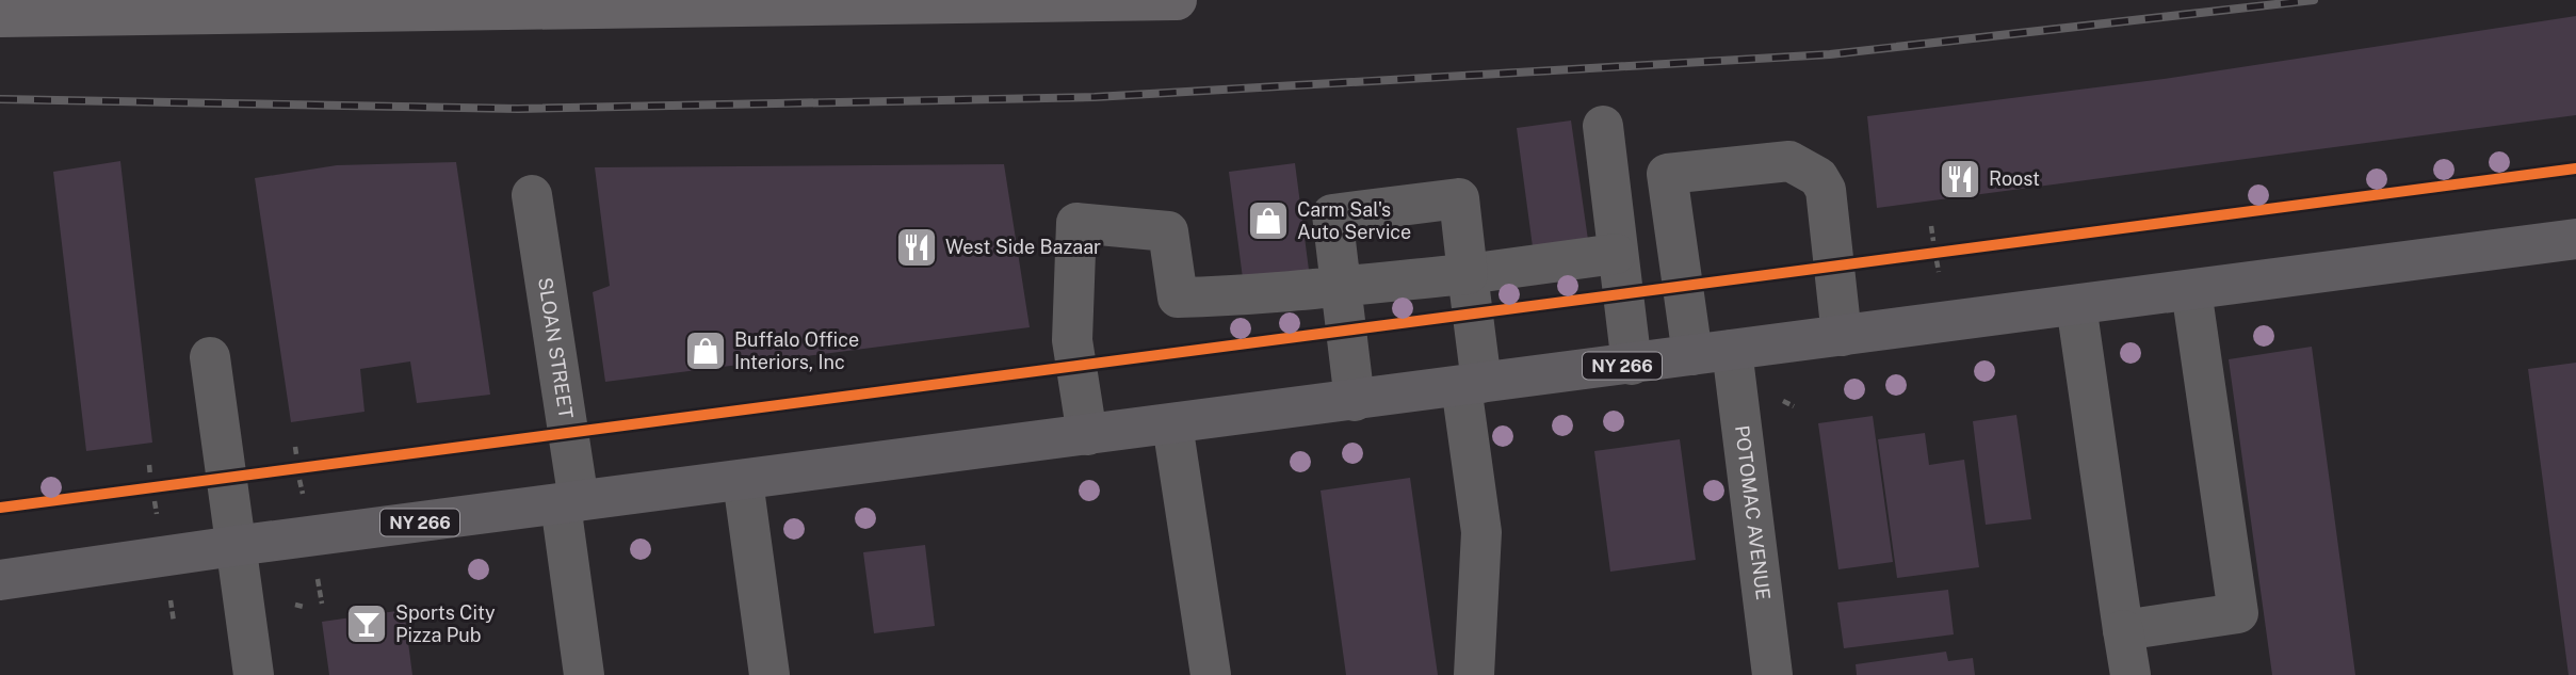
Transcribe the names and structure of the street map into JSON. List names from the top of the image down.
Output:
{
  "streets": {
    "main road": ["NY 266"],
    "street": ["SLOAN STREET", "POTOMAC AVENUE"]
  },
  "crossings": [
    ["SLOAN STREET", "NY 266"],
    ["NY 266", "POTOMAC AVENUE"]
  ],
  "places": {
    "restaurant": ["Roost", "West Side Bazaar"],
    "shop": ["Carm Sal's Auto Service", "Buffalo Office Interiors, Inc"],
    "bar": ["Sports City Pizza Pub"]
  }
}
